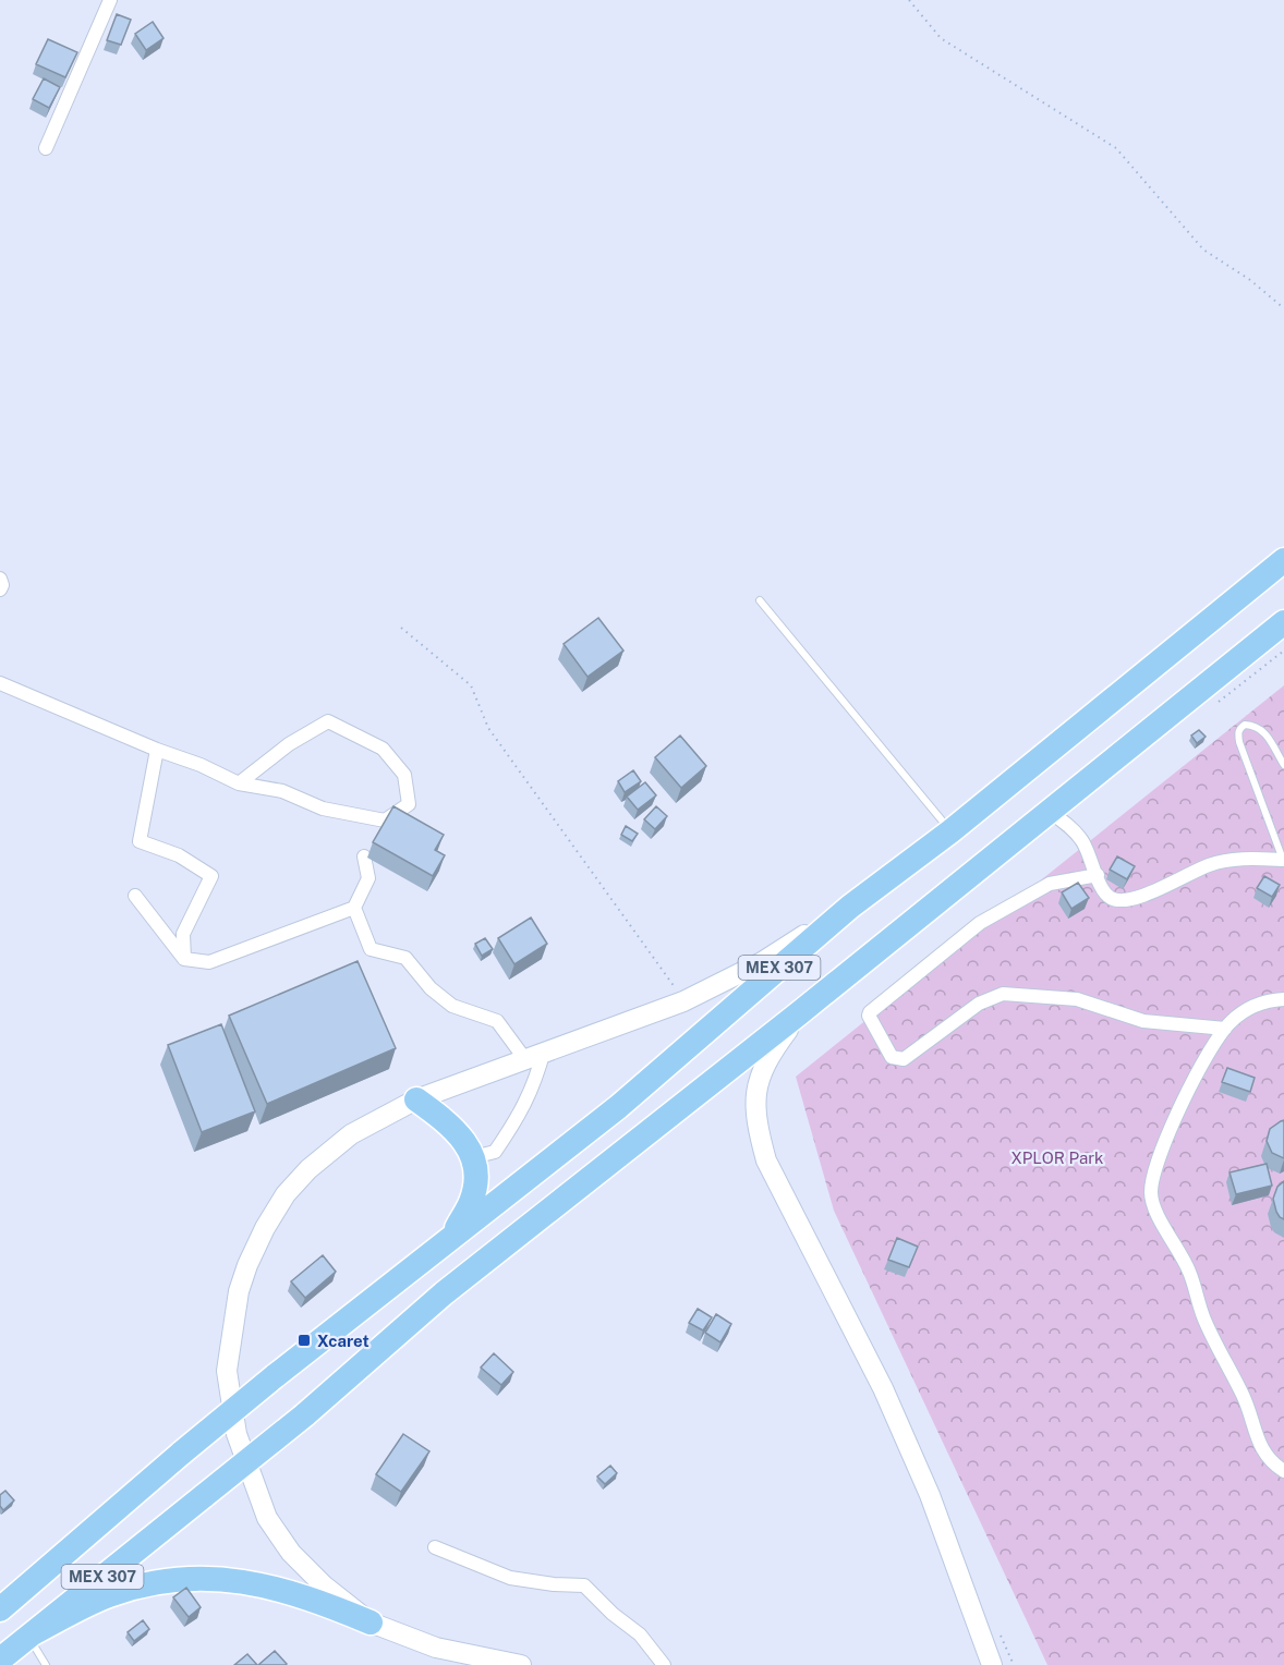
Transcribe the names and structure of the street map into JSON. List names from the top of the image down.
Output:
{
  "streets": {
    "highway": ["MEX 307"]
  },
  "parks": ["XPLOR Park"],
  "places": {
    "transit": ["Xcaret"]
  }
}
